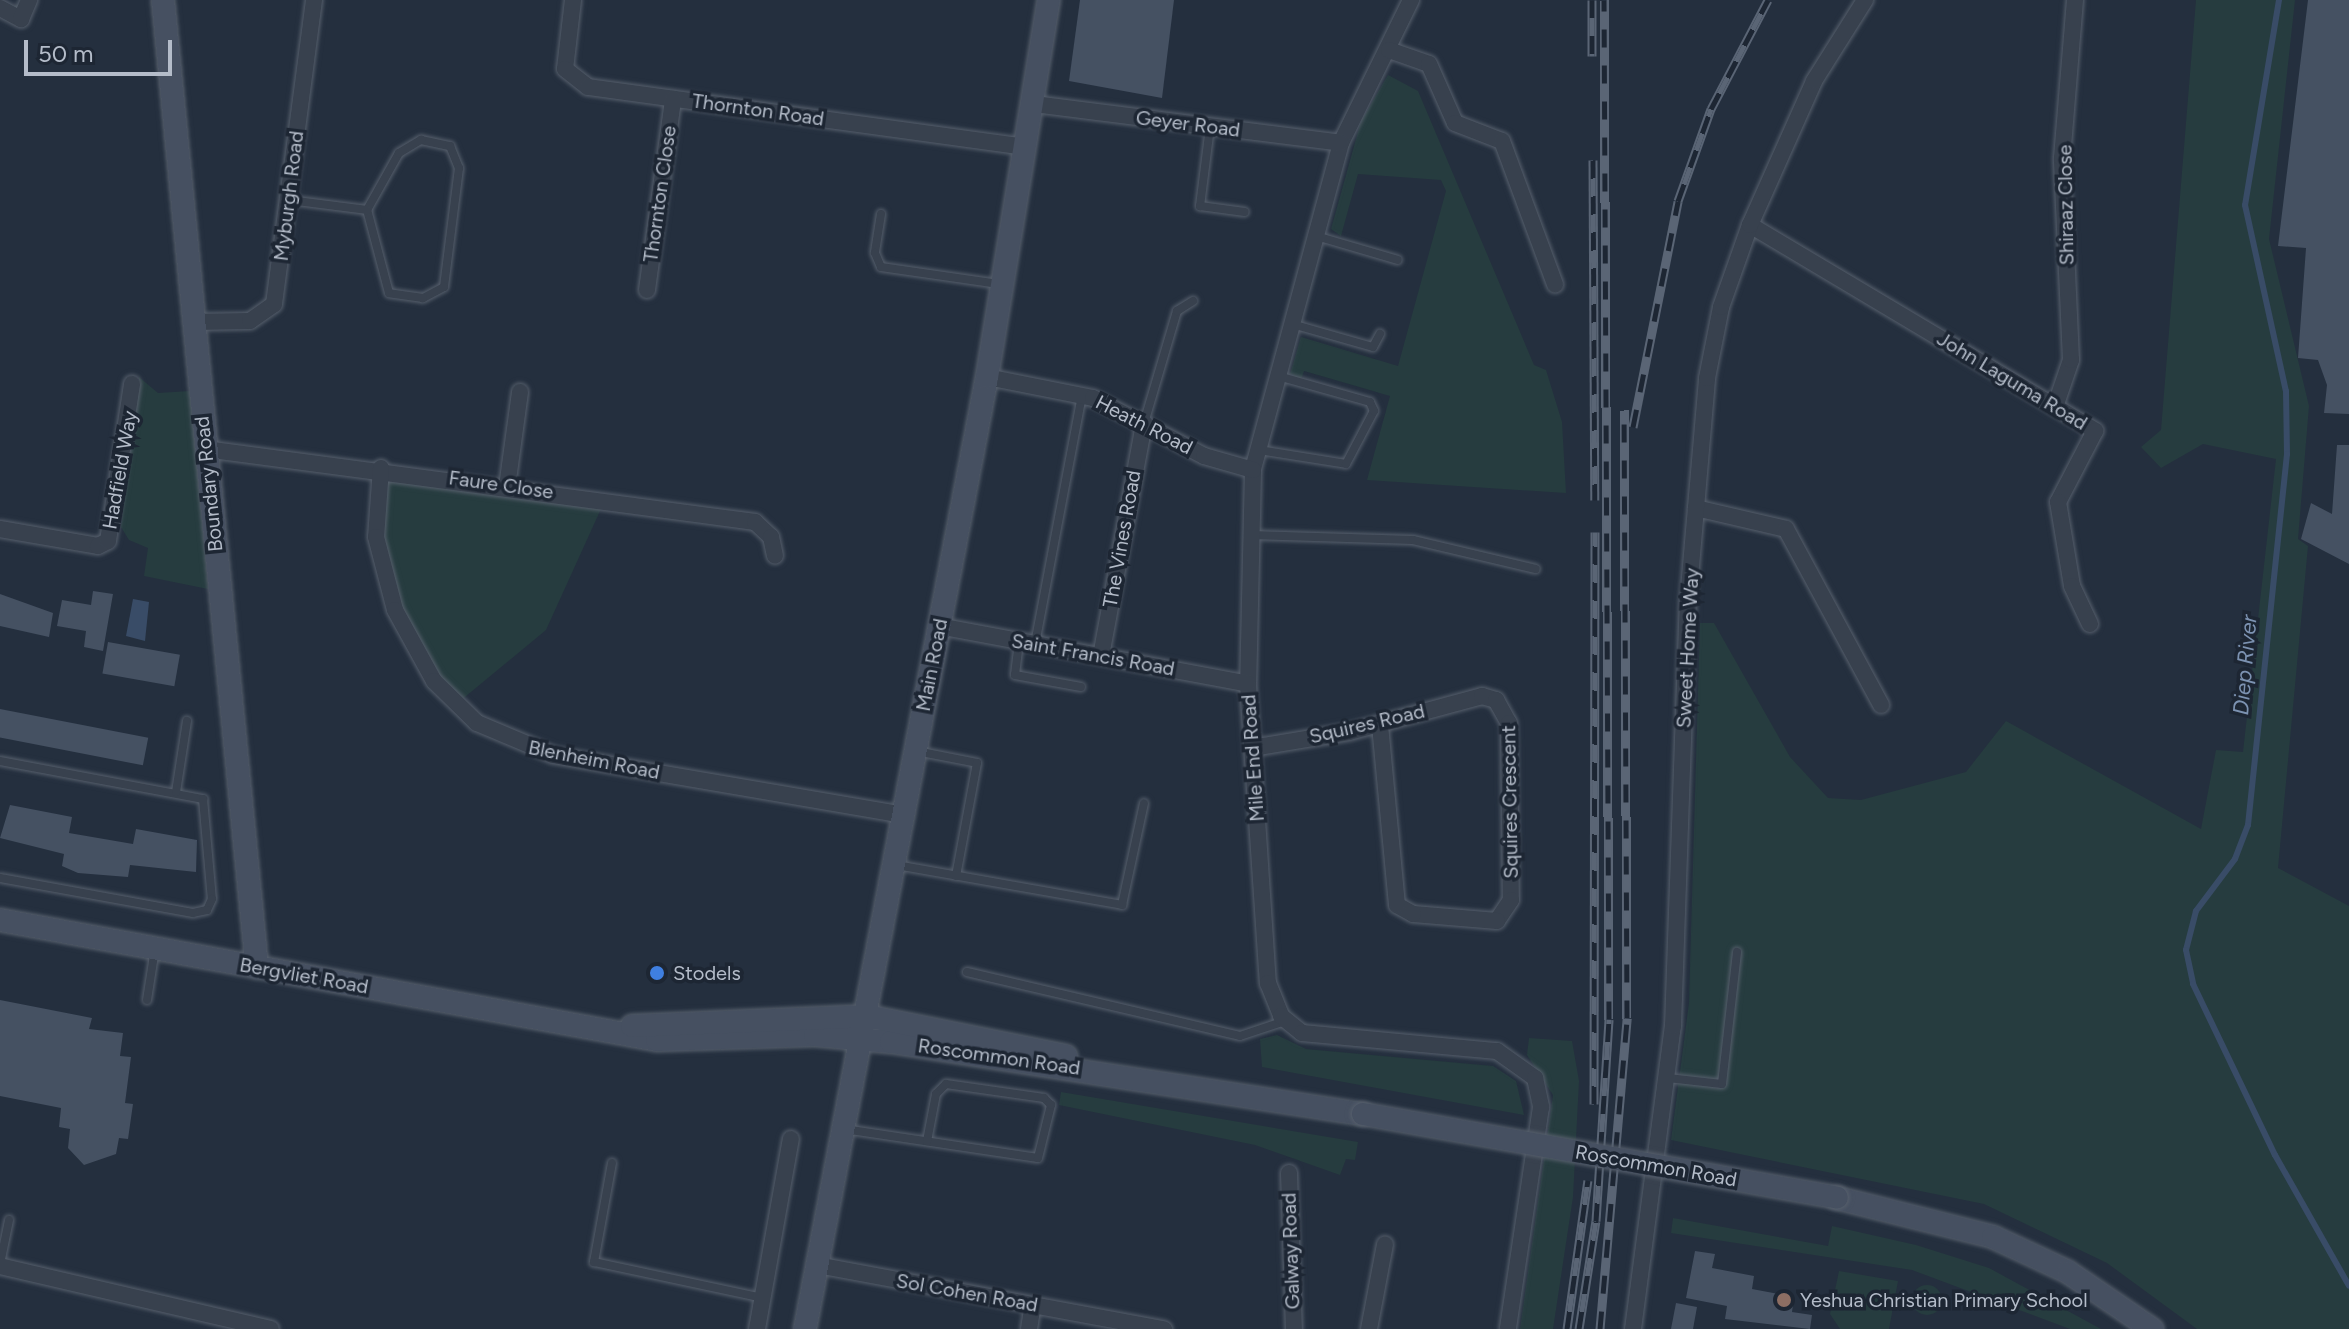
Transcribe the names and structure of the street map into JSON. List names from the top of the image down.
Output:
{
  "streets": {
    "street": [
      "Thornton Road",
      "Geyer Road",
      "Thornton Close",
      "Myburgh Road",
      "Shiraaz Close",
      "John Laguma Road",
      "Heath Road",
      "Hadfield Way",
      "Boundary Road",
      "Faure Close",
      "The Vines Road",
      "Sweet Home Way",
      "Saint Francis Road",
      "Main Road",
      "Squires Road",
      "Mile End Road",
      "Blenheim Road",
      "Squires Crescent",
      "Bergvliet Road",
      "Roscommon Road",
      "Galway Road",
      "Sol Cohen Road"
    ]
  },
  "crossings": [
    ["Thornton Road", "Thornton Close"],
    ["Thornton Road", "Main Road"],
    ["Geyer Road", "Main Road"],
    ["Geyer Road", "Mile End Road"],
    ["Myburgh Road", "Boundary Road"],
    ["Shiraaz Close", "John Laguma Road"],
    ["John Laguma Road", "Sweet Home Way"],
    ["Heath Road", "The Vines Road"],
    ["Heath Road", "Main Road"],
    ["Heath Road", "Mile End Road"],
    ["Boundary Road", "Faure Close"],
    ["Boundary Road", "Bergvliet Road"],
    ["Faure Close", "Blenheim Road"],
    ["The Vines Road", "Saint Francis Road"],
    ["Saint Francis Road", "Main Road"],
    ["Saint Francis Road", "Mile End Road"],
    ["Main Road", "Blenheim Road"],
    ["Main Road", "Bergvliet Road"],
    ["Main Road", "Roscommon Road"],
    ["Main Road", "Sol Cohen Road"],
    ["Squires Road", "Mile End Road"],
    ["Squires Road", "Squires Crescent"],
    ["Bergvliet Road", "Roscommon Road"]
  ],
  "water": ["Diep River"],
  "places": ["Stodels", "Yeshua Christian Primary School"],
  "scale_bar": "50 m"
}
